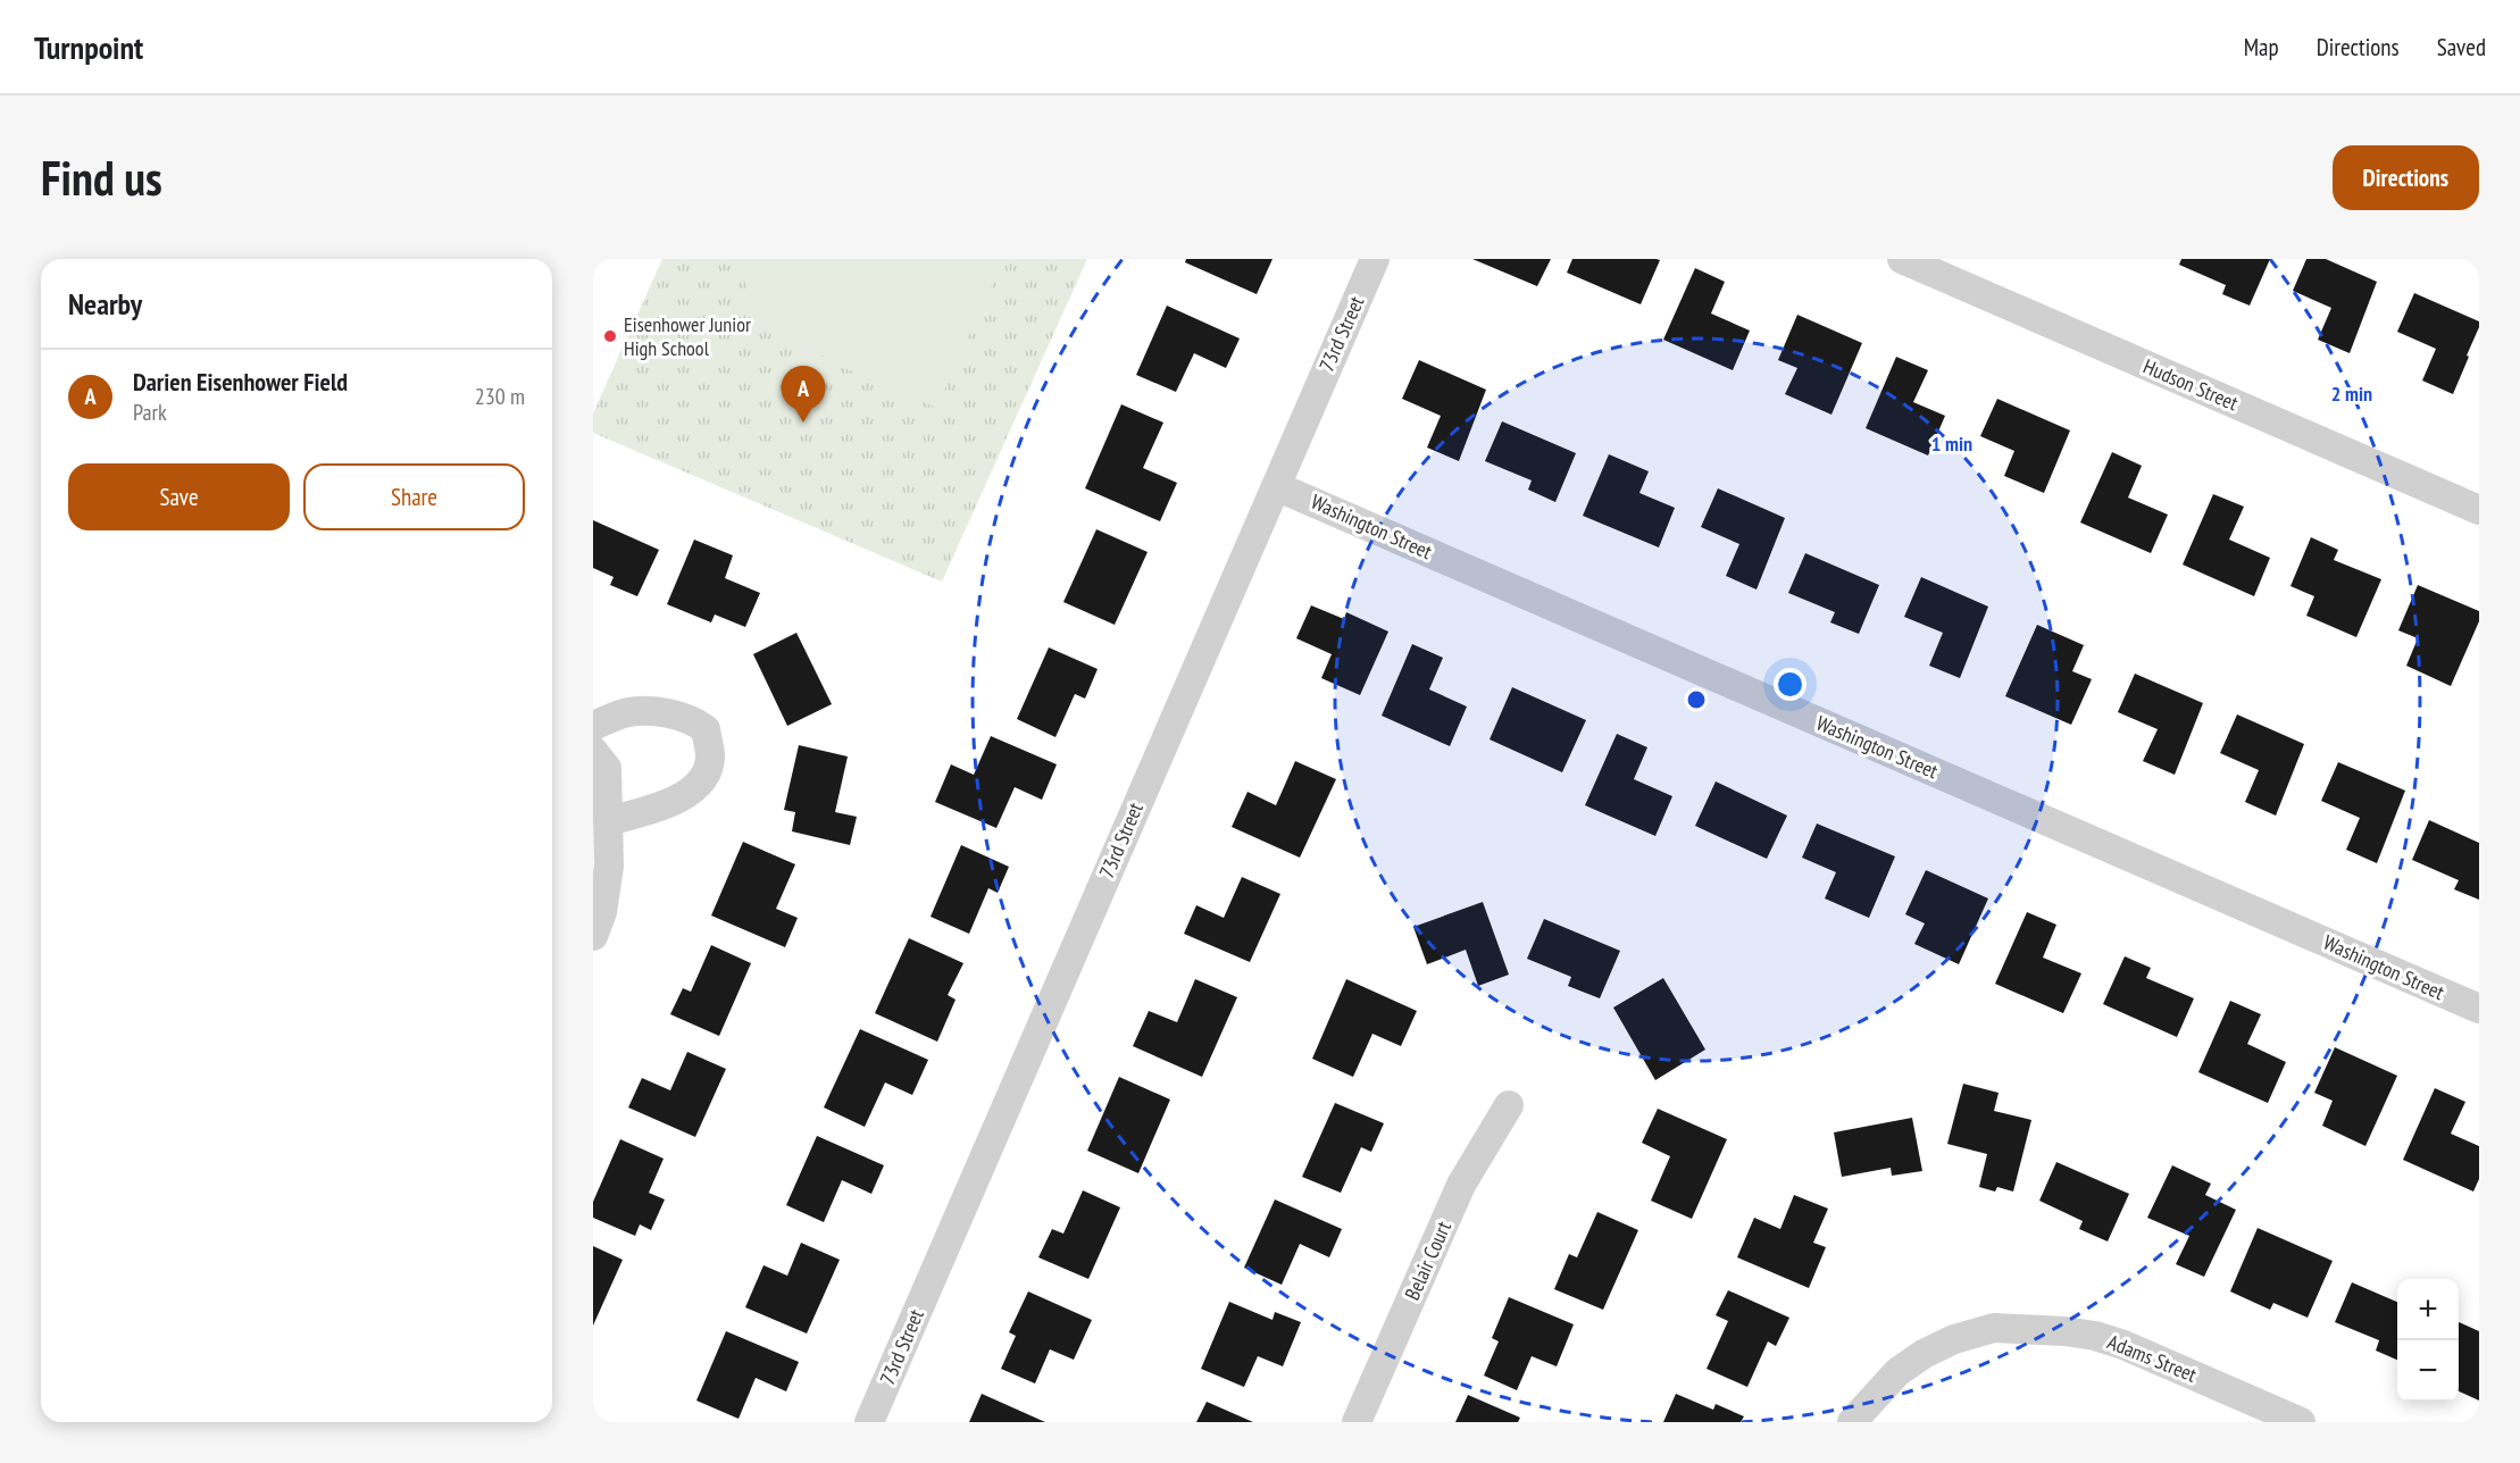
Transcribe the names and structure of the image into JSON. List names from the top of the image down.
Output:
{
  "streets": {
    "street": [
      "73rd Street",
      "Hudson Street",
      "Washington Street",
      "Belair Court",
      "Adams Street"
    ]
  },
  "crossings": [
    ["73rd Street", "Washington Street"]
  ],
  "places": ["Eisenhower Junior High School"],
  "page": {
    "header": "Turnpoint",
    "nav": ["Map", "Directions", "Saved"],
    "buttons": [
      "Directions",
      ["Save", "Share"]
    ],
    "title": "Find us",
    "heading": "Nearby",
    "list": [
      {
        "mark": "A",
        "name": "Darien Eisenhower Field",
        "note": "Park",
        "value": "230 m"
      }
    ],
    "pins": "A",
    "map_buttons": ["+", "−"]
  },
  "rings": ["2 min", "1 min"]
}
